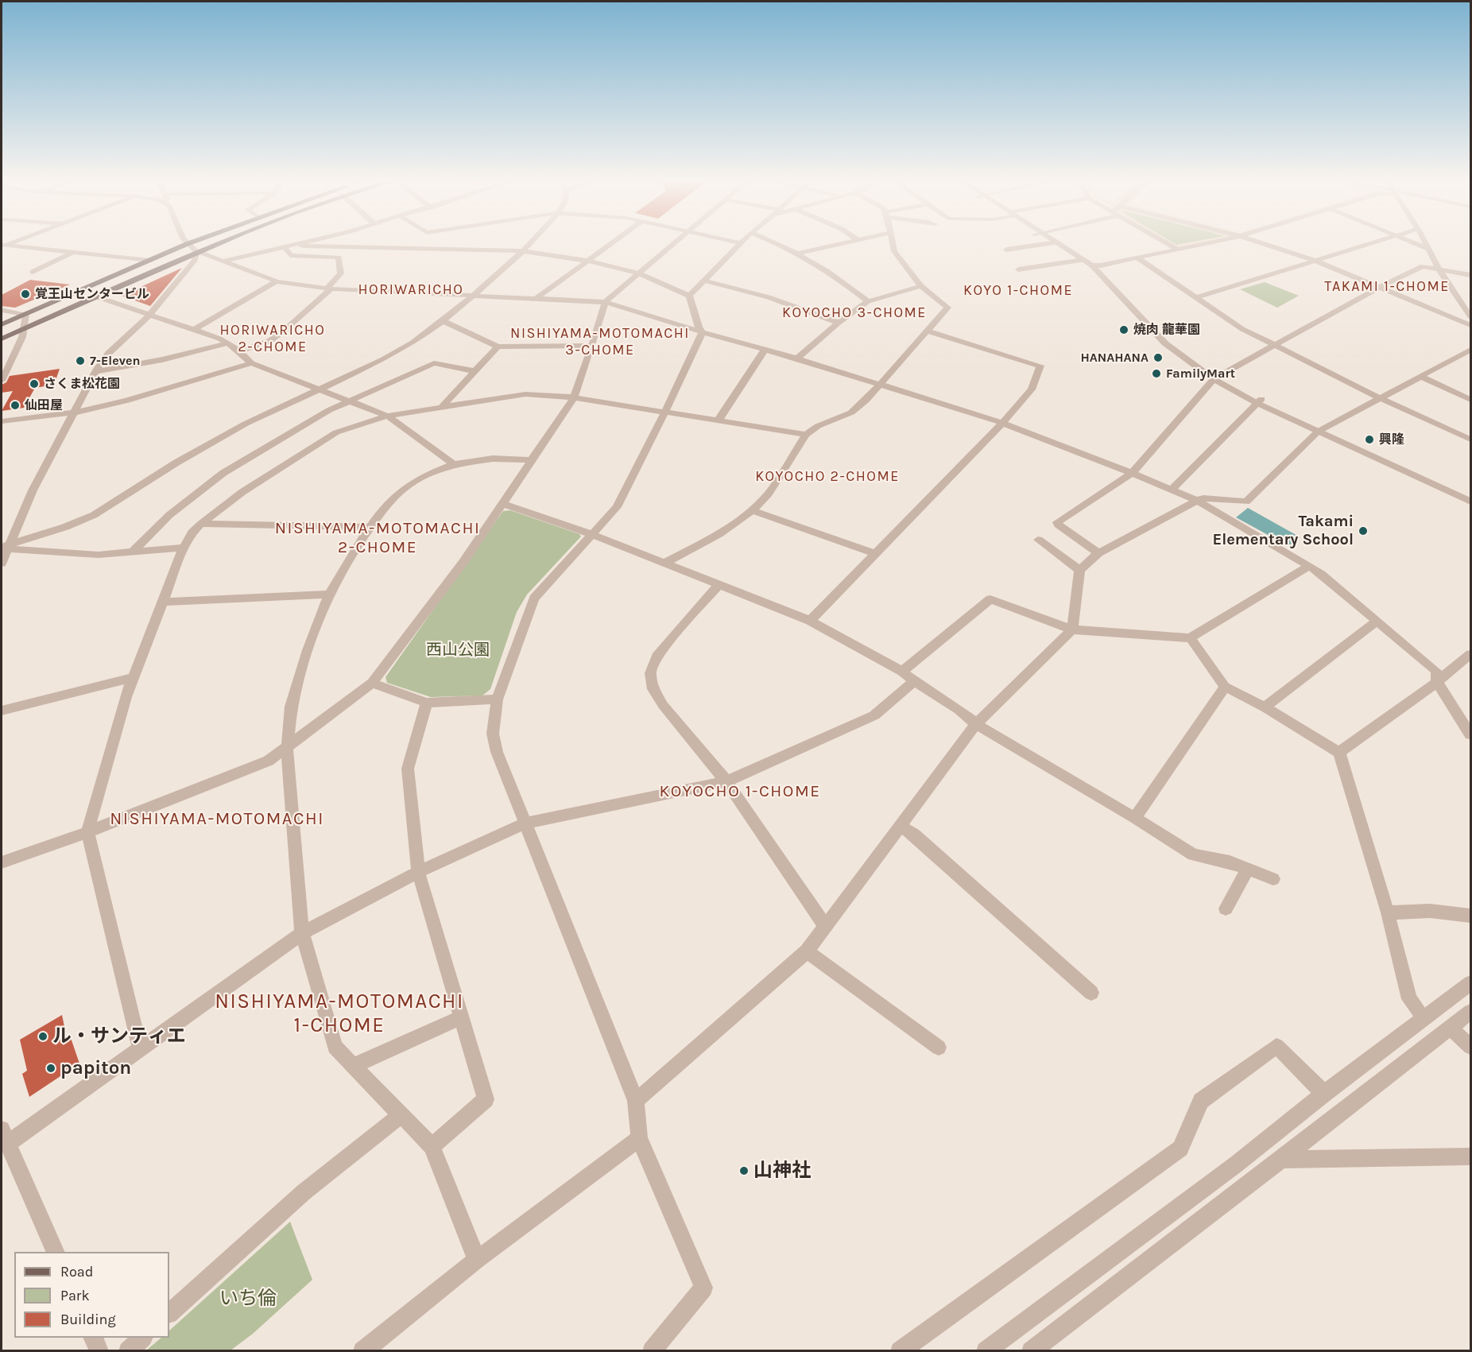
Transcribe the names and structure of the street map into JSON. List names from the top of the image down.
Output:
{
  "districts": [
    "TAKAMI 1-CHOME",
    "HORIWARICHO",
    "KOYO 1-CHOME",
    "KOYOCHO 3-CHOME",
    "HORIWARICHO 2-CHOME",
    "NISHIYAMA-MOTOMACHI 3-CHOME",
    "KOYOCHO 2-CHOME",
    "NISHIYAMA-MOTOMACHI 2-CHOME",
    "KOYOCHO 1-CHOME",
    "NISHIYAMA-MOTOMACHI",
    "NISHIYAMA-MOTOMACHI 1-CHOME"
  ],
  "parks": ["西山公園", "いち倫"],
  "places": [
    "覚王山センタービル",
    "焼肉 龍華園",
    "HANAHANA",
    "7-Eleven",
    "FamilyMart",
    "さくま松花園",
    "仙田屋",
    "興隆",
    "Takami Elementary School",
    "ル・サンティエ",
    "papiton",
    "山神社"
  ],
  "legend": ["Road", "Park", "Building"]
}
